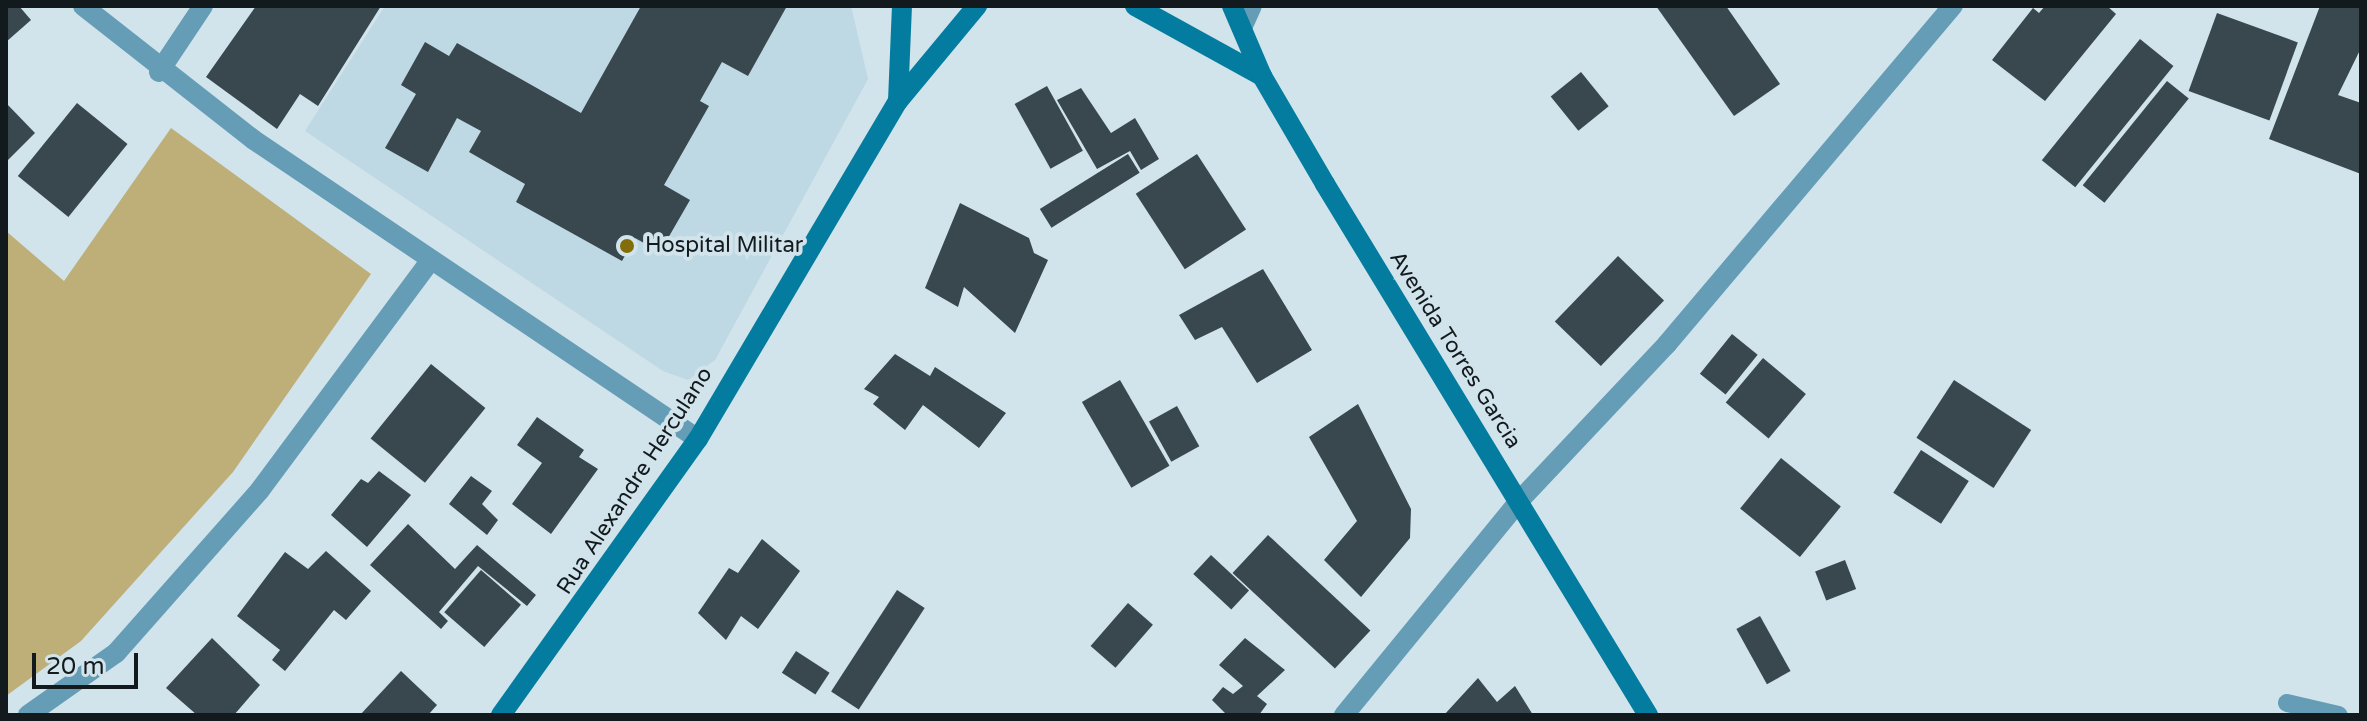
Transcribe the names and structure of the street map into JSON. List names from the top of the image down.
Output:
{
  "streets": {
    "main road": ["Avenida Torres Garcia", "Rua Alexandre Herculano"]
  },
  "places": ["Hospital Militar"],
  "scale_bar": "20 m"
}
